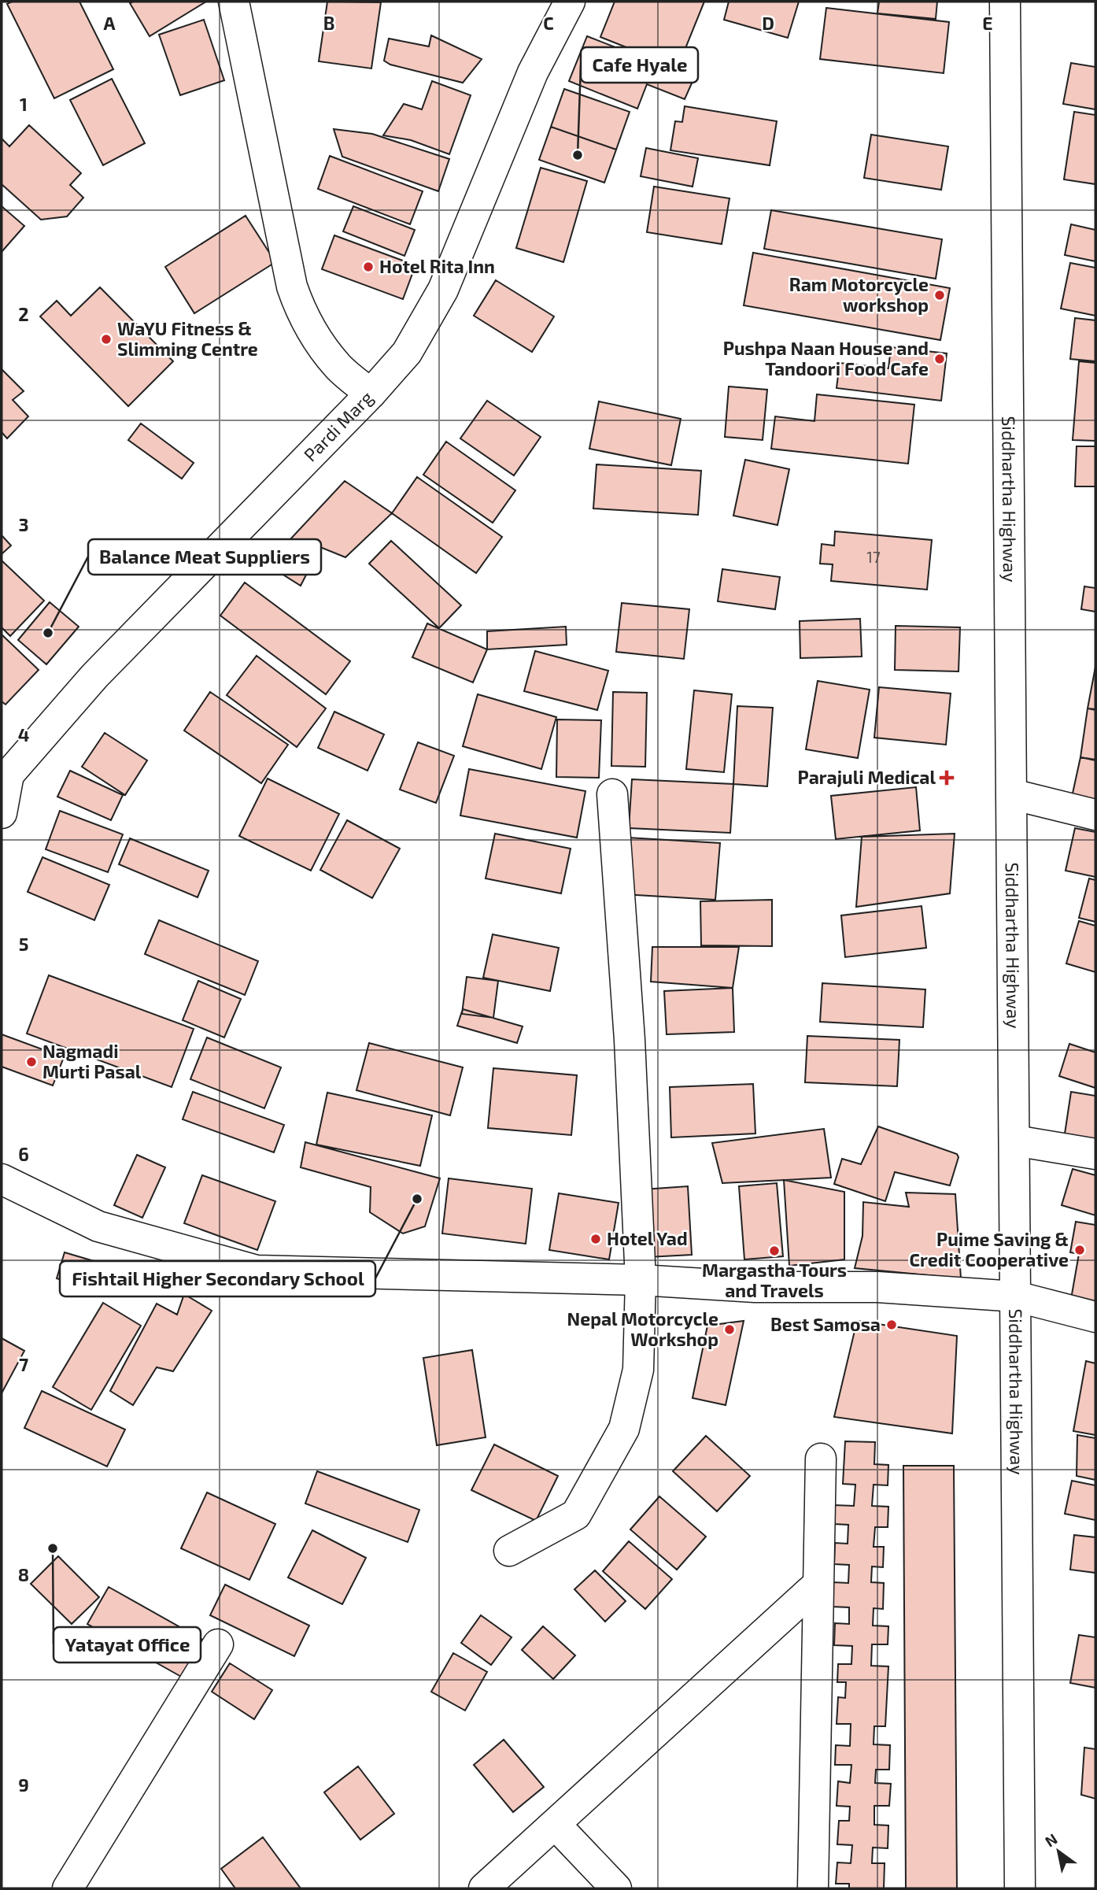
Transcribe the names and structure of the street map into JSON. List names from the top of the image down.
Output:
{
  "streets": {
    "main road": ["Pardi Marg", "Siddhartha Highway"]
  },
  "places": {
    "other": [
      "Cafe Hyale",
      "Hotel Rita Inn",
      "Ram Motorcycle workshop",
      "WaYU Fitness & Slimming Centre",
      "Pushpa Naan House and Tandoori Food Cafe",
      "Balance Meat Suppliers",
      "Nagmadi Murti Pasal",
      "Fishtail Higher Secondary School",
      "Hotel Yad",
      "Puime Saving & Credit Cooperative",
      "Margastha Tours and Travels",
      "Best Samosa",
      "Nepal Motorcycle Workshop",
      "Yatayat Office"
    ],
    "health": ["Parajuli Medical"]
  },
  "house_numbers": ["17"],
  "north": "top left",
  "grid": {
    "columns": [
      "A",
      "B",
      "C",
      "D",
      "E"
    ],
    "rows": [
      "1",
      "2",
      "3",
      "4",
      "5",
      "6",
      "7",
      "8",
      "9"
    ]
  }
}
